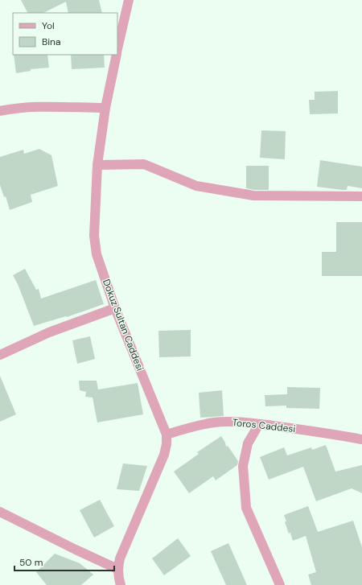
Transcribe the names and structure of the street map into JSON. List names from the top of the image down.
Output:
{
  "streets": {
    "street": ["Dokuz Sultan Caddesi", "Toros Caddesi"]
  },
  "crossings": [
    ["Dokuz Sultan Caddesi", "Toros Caddesi"]
  ],
  "legend": ["Yol", "Bina"],
  "scale_bar": "50 m"
}
